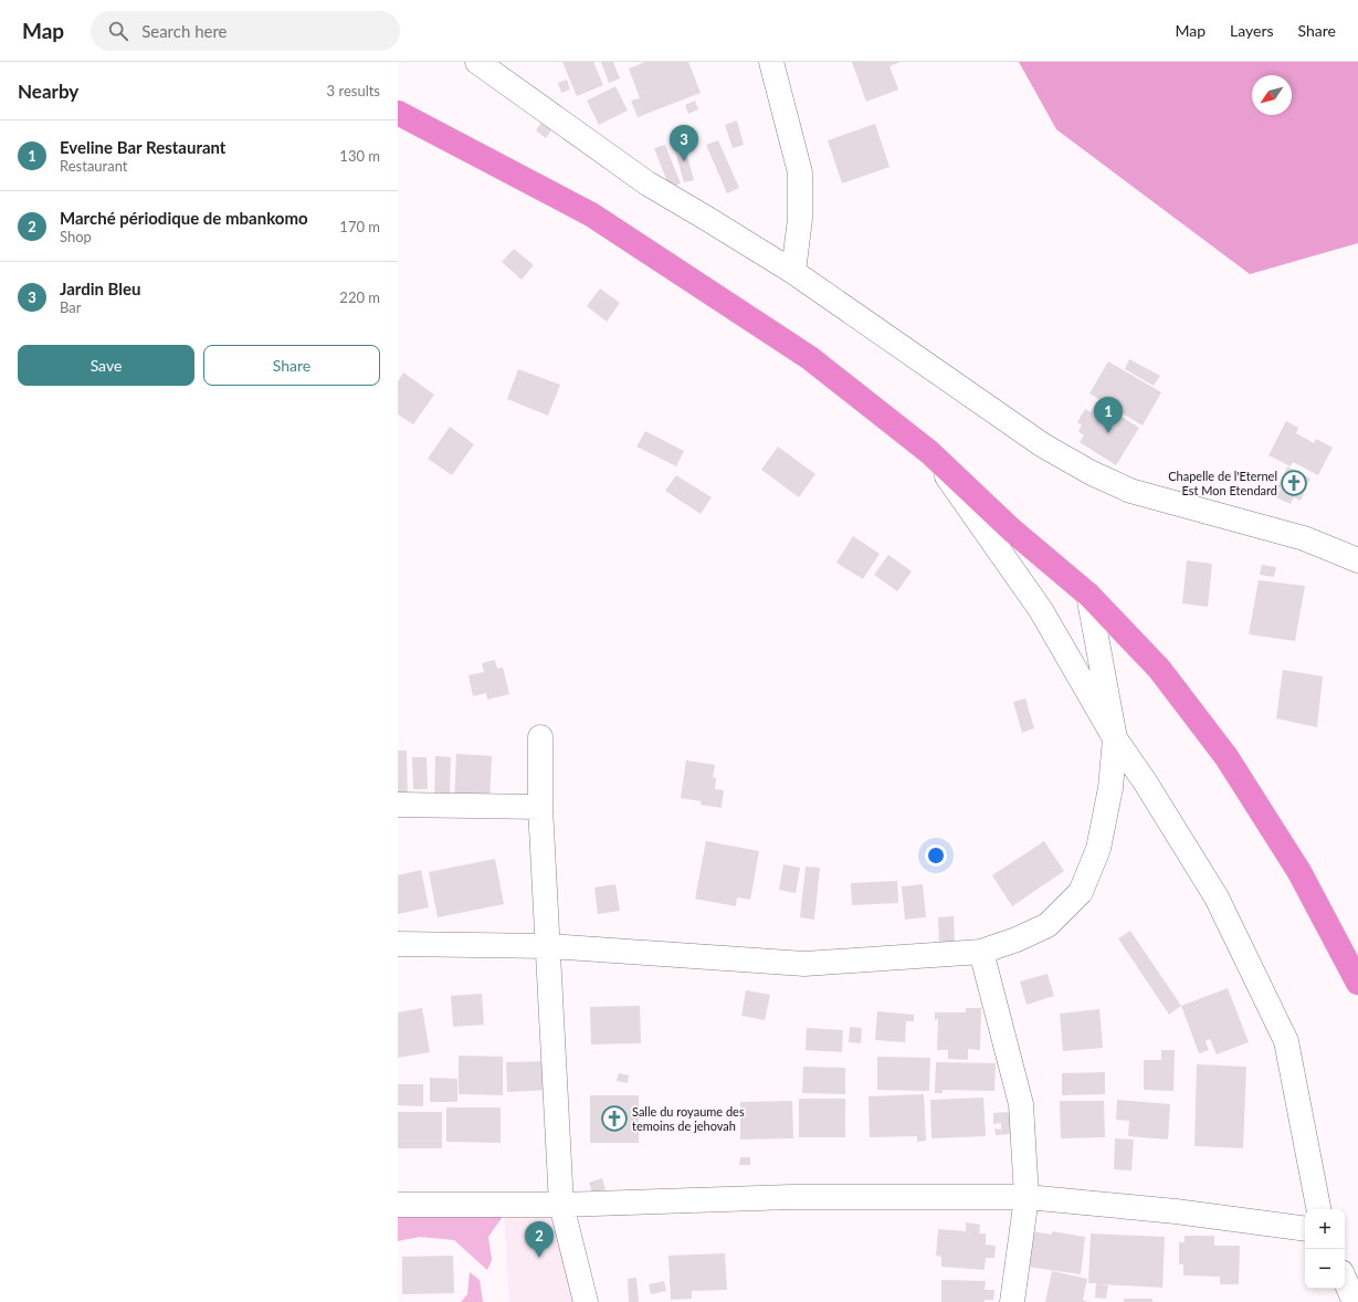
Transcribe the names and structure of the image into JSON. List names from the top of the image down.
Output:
{
  "places": {
    "church": ["Chapelle de l'Eternel Est Mon Etendard", "Salle du royaume des temoins de jehovah"]
  },
  "north": "bottom left",
  "page": {
    "header": "Map",
    "search": "Search here",
    "nav": ["Map", "Layers", "Share"],
    "heading": ["Nearby", "3 results"],
    "list": [
      {
        "mark": "1",
        "name": "Eveline Bar Restaurant",
        "note": "Restaurant",
        "value": "130 m"
      },
      {
        "mark": "2",
        "name": "Marché périodique de mbankomo",
        "note": "Shop",
        "value": "170 m"
      },
      {
        "mark": "3",
        "name": "Jardin Bleu",
        "note": "Bar",
        "value": "220 m"
      }
    ],
    "pins": ["3", "1", "2"],
    "buttons": ["Save", "Share"],
    "map_buttons": ["+", "−"]
  }
}
